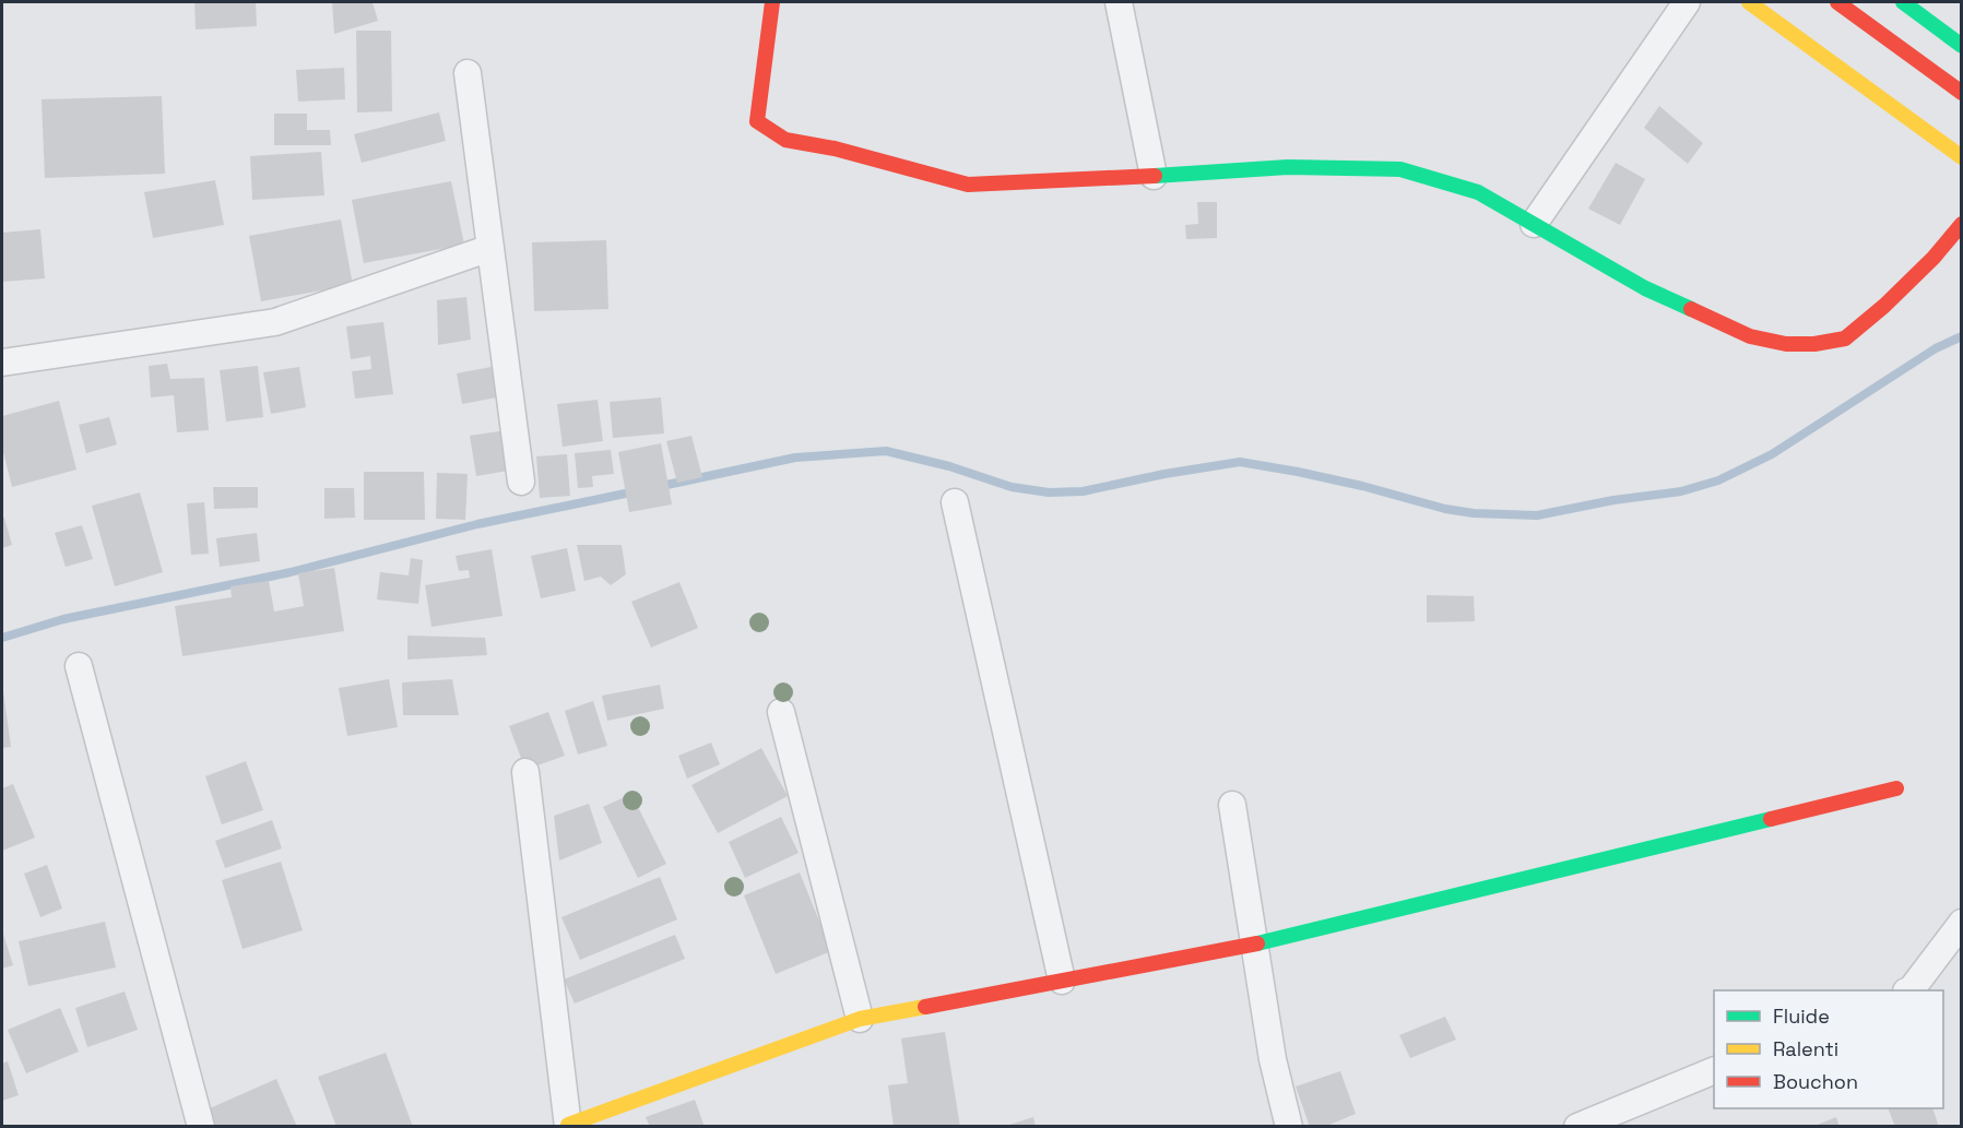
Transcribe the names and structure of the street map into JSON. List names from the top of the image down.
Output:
{
  "legend": ["Fluide", "Ralenti", "Bouchon"]
}
